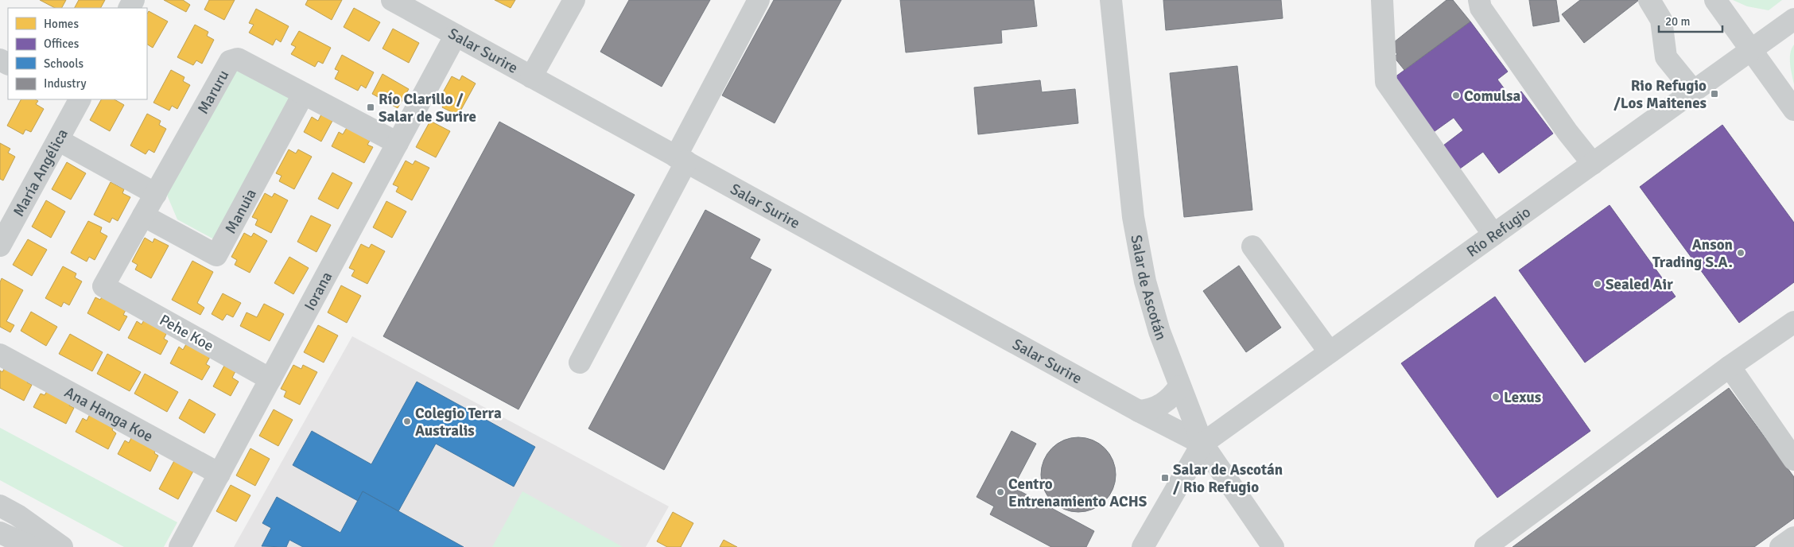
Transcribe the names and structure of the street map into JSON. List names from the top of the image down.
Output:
{
  "streets": {
    "street": [
      "Salar Surire",
      "Maruru",
      "María Angélica",
      "Manuia",
      "Río Refugio",
      "Salar de Ascotán",
      "Iorana",
      "Pehe Koe",
      "Ana Hanga Koe"
    ]
  },
  "crossings": [
    ["Salar Surire", "Río Refugio"],
    ["Salar Surire", "Salar de Ascotán"],
    ["Salar Surire", "Iorana"],
    ["Maruru", "Manuia"],
    ["Maruru", "Iorana"],
    ["Maruru", "Pehe Koe"],
    ["Río Refugio", "Salar de Ascotán"],
    ["Iorana", "Pehe Koe"],
    ["Iorana", "Ana Hanga Koe"]
  ],
  "places": {
    "transit": ["Rio Refugio /Los Maitenes", "Río Clarillo / Salar de Surire", "Salar de Ascotán / Rio Refugio"],
    "other": [
      "Comulsa",
      "Anson Trading S.A.",
      "Sealed Air",
      "Lexus",
      "Colegio Terra Australis",
      "Centro Entrenamiento ACHS"
    ]
  },
  "legend": [
    "Homes",
    "Offices",
    "Schools",
    "Industry"
  ],
  "scale_bar": "20 m"
}
